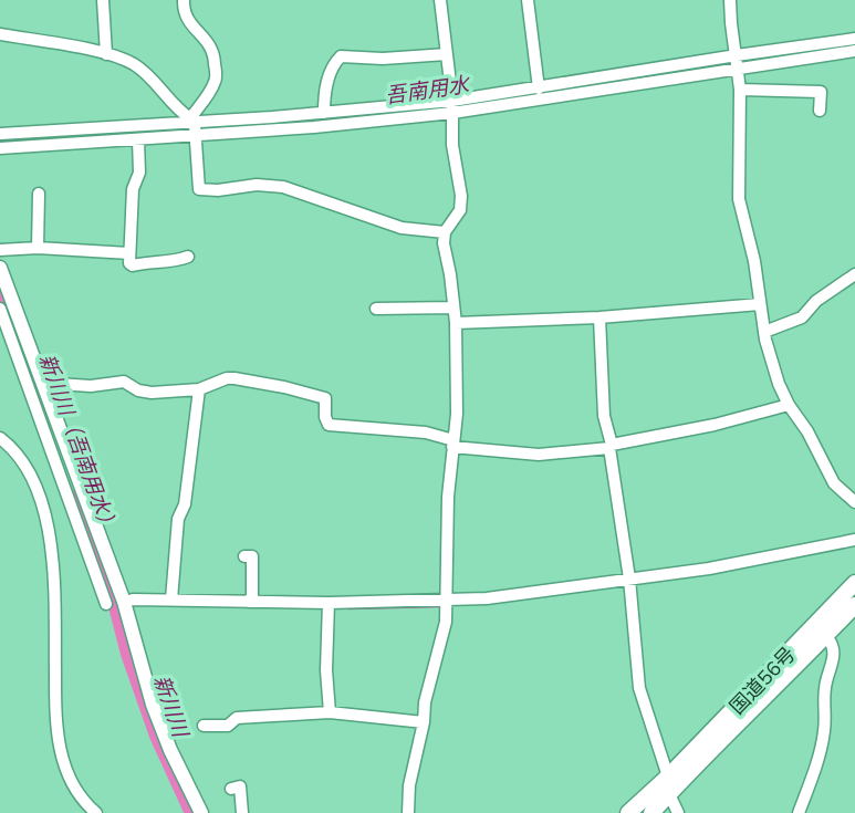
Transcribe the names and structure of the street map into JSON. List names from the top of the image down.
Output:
{
  "streets": {
    "highway": ["国道56号"]
  },
  "water": ["吾南用水", "新川川（吾南用水）", "新川川"]
}
